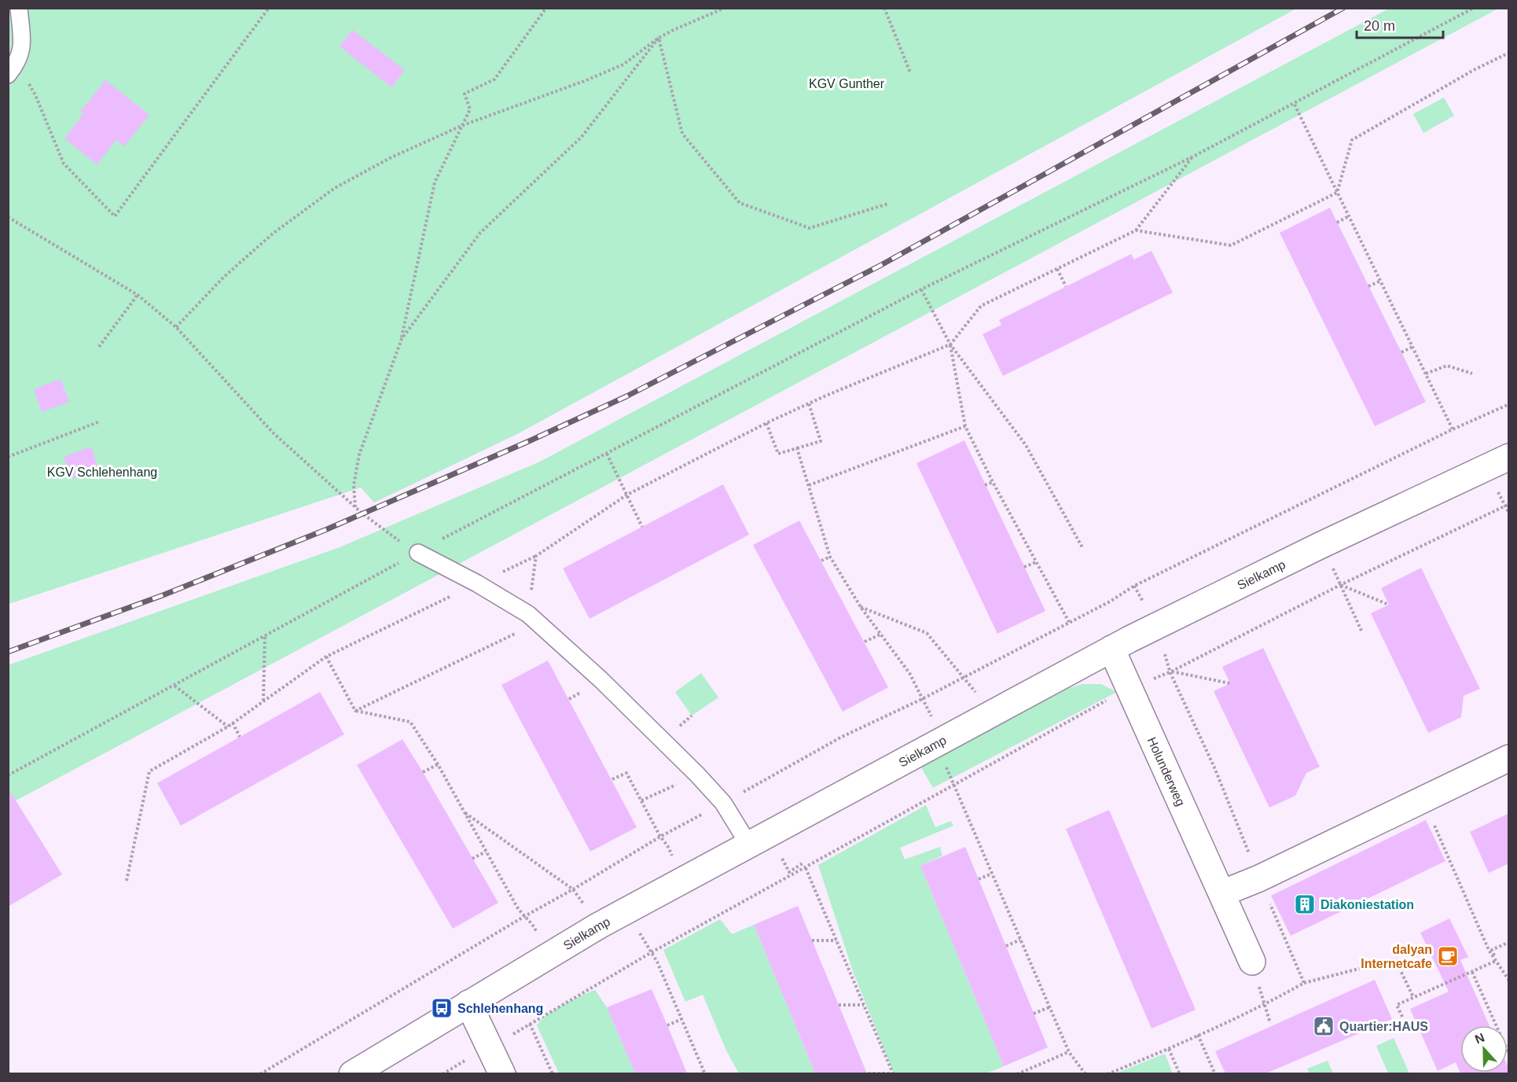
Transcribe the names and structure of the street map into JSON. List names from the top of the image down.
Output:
{
  "streets": {
    "street": ["Sielkamp", "Holunderweg"]
  },
  "crossings": [
    ["Sielkamp", "Holunderweg"]
  ],
  "parks": ["KGV Gunther", "KGV Schlehenhang"],
  "places": {
    "building": ["Diakoniestation"],
    "cafe": ["dalyan Internetcafe"],
    "bus stop": ["Schlehenhang"],
    "public building": ["Quartier:HAUS"]
  },
  "scale_bar": "20 m",
  "north": "top"
}
